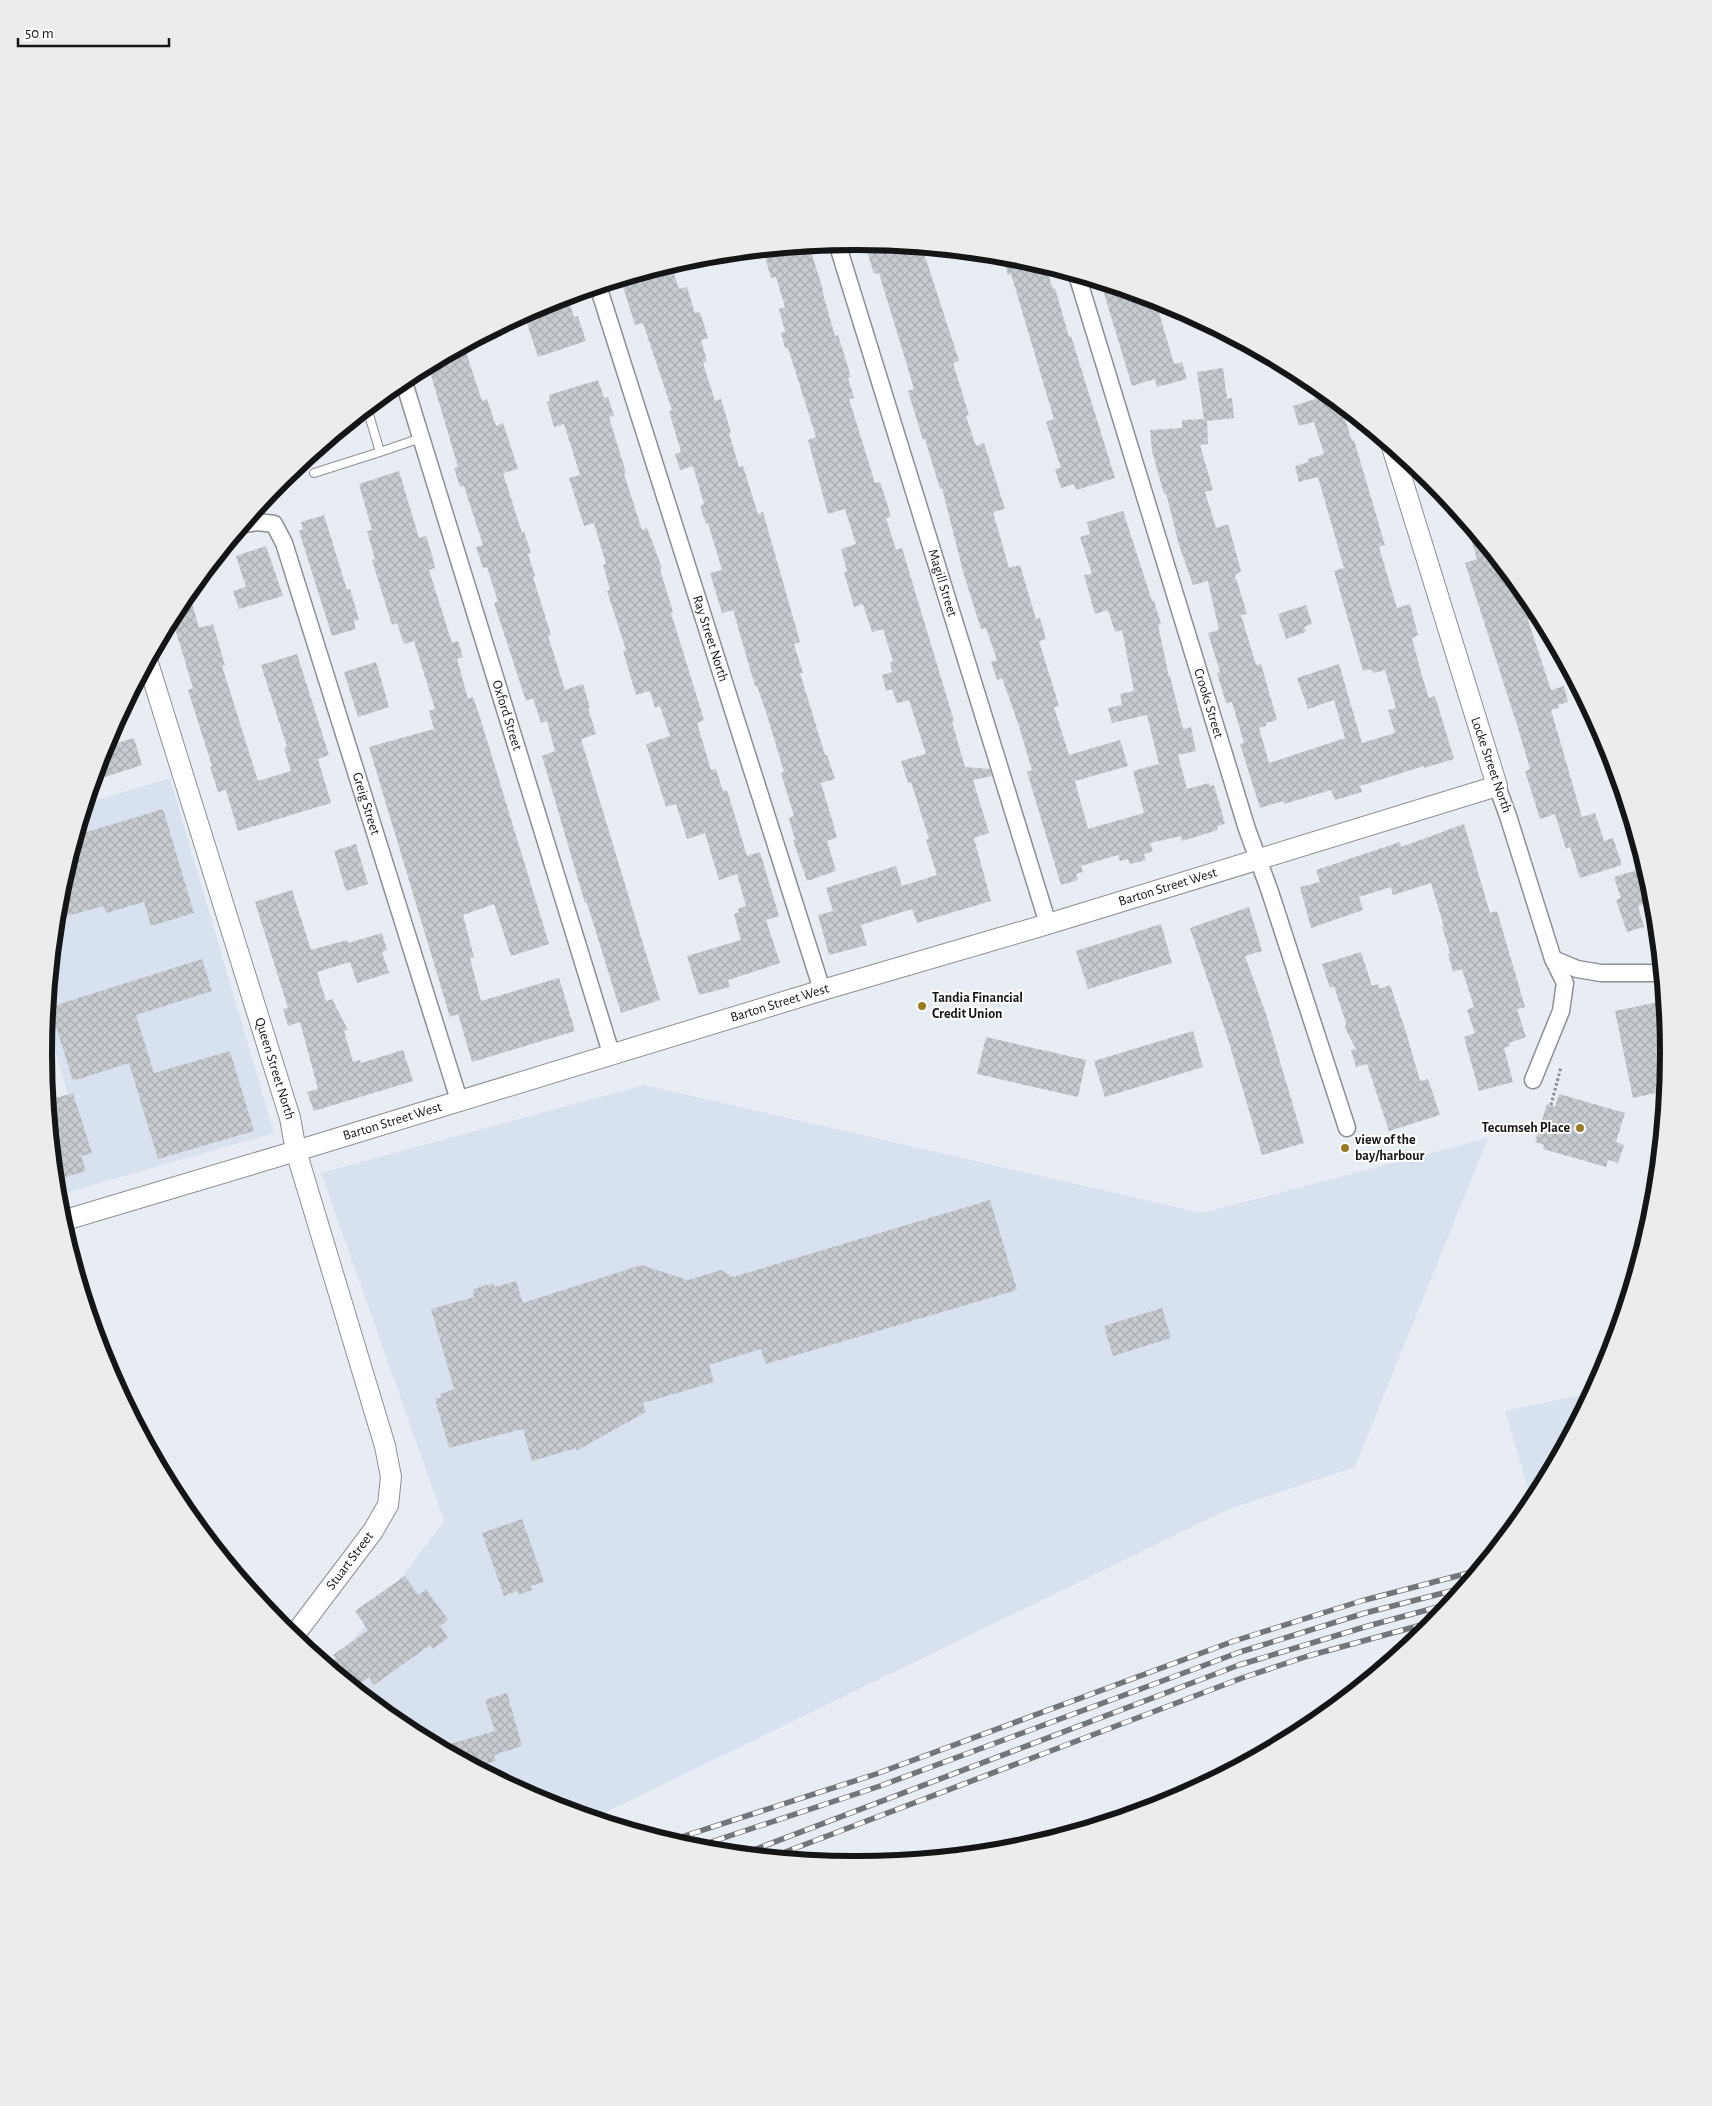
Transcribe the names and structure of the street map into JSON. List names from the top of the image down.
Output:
{
  "streets": {
    "street": [
      "Magill Street",
      "Ray Street North",
      "Crooks Street",
      "Oxford Street",
      "Locke Street North",
      "Greig Street",
      "Barton Street West",
      "Queen Street North",
      "Stuart Street"
    ]
  },
  "crossings": [
    ["Magill Street", "Barton Street West"],
    ["Ray Street North", "Barton Street West"],
    ["Crooks Street", "Barton Street West"],
    ["Oxford Street", "Barton Street West"],
    ["Locke Street North", "Barton Street West"],
    ["Greig Street", "Barton Street West"],
    ["Barton Street West", "Queen Street North"],
    ["Queen Street North", "Stuart Street"]
  ],
  "places": ["Tandia Financial Credit Union", "Tecumseh Place", "view of the bay/harbour"],
  "scale_bar": "50 m"
}
